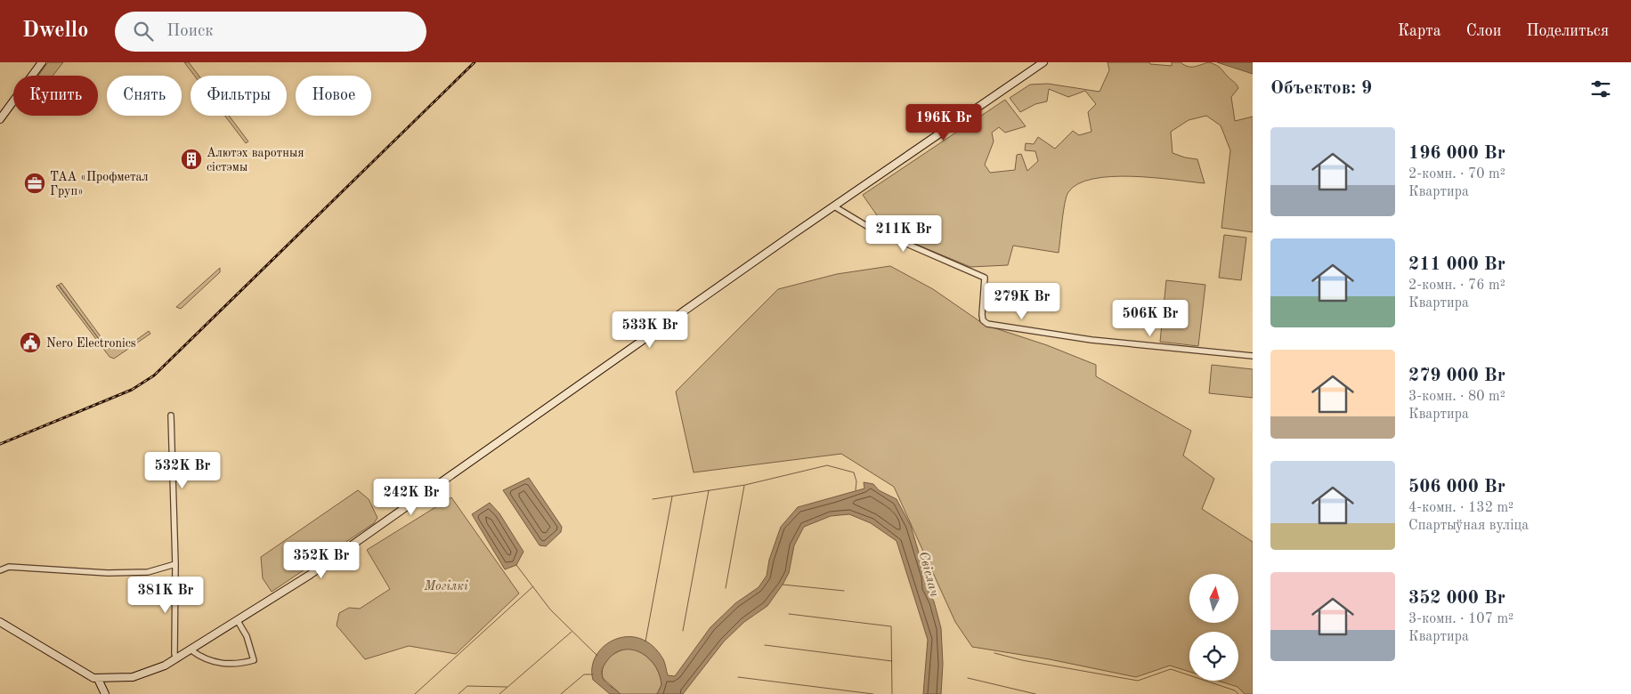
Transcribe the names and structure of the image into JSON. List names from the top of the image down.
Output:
{
  "water": ["Свіслач"],
  "parks": ["Могілкі"],
  "places": {
    "building": ["Алютэх варотныя сістэмы"],
    "office": ["ТАА «Профметал Груп»"],
    "public building": ["Nero Electronics"]
  },
  "north": "top",
  "page": {
    "header": "Dwello",
    "search": "Поиск",
    "nav": ["Карта", "Слои", "Поделиться"],
    "heading": "Объектов: 9",
    "chip": [
      "Купить",
      "Снять",
      "Фильтры",
      "Новое"
    ],
    "price": [
      "196K Br",
      "211K Br",
      "279K Br",
      "506K Br",
      "533K Br",
      "532K Br",
      "242K Br",
      "352K Br",
      "381K Br"
    ],
    "list": [
      {
        "name": "196 000 Br",
        "note": "2-комн. · 70 m² · Квартира"
      },
      {
        "name": "211 000 Br",
        "note": "2-комн. · 76 m² · Квартира"
      },
      {
        "name": "279 000 Br",
        "note": "3-комн. · 80 m² · Квартира"
      },
      {
        "name": "506 000 Br",
        "note": "4-комн. · 132 m² · Спартыўная вуліца"
      },
      {
        "name": "352 000 Br",
        "note": "3-комн. · 107 m² · Квартира"
      }
    ]
  }
}
